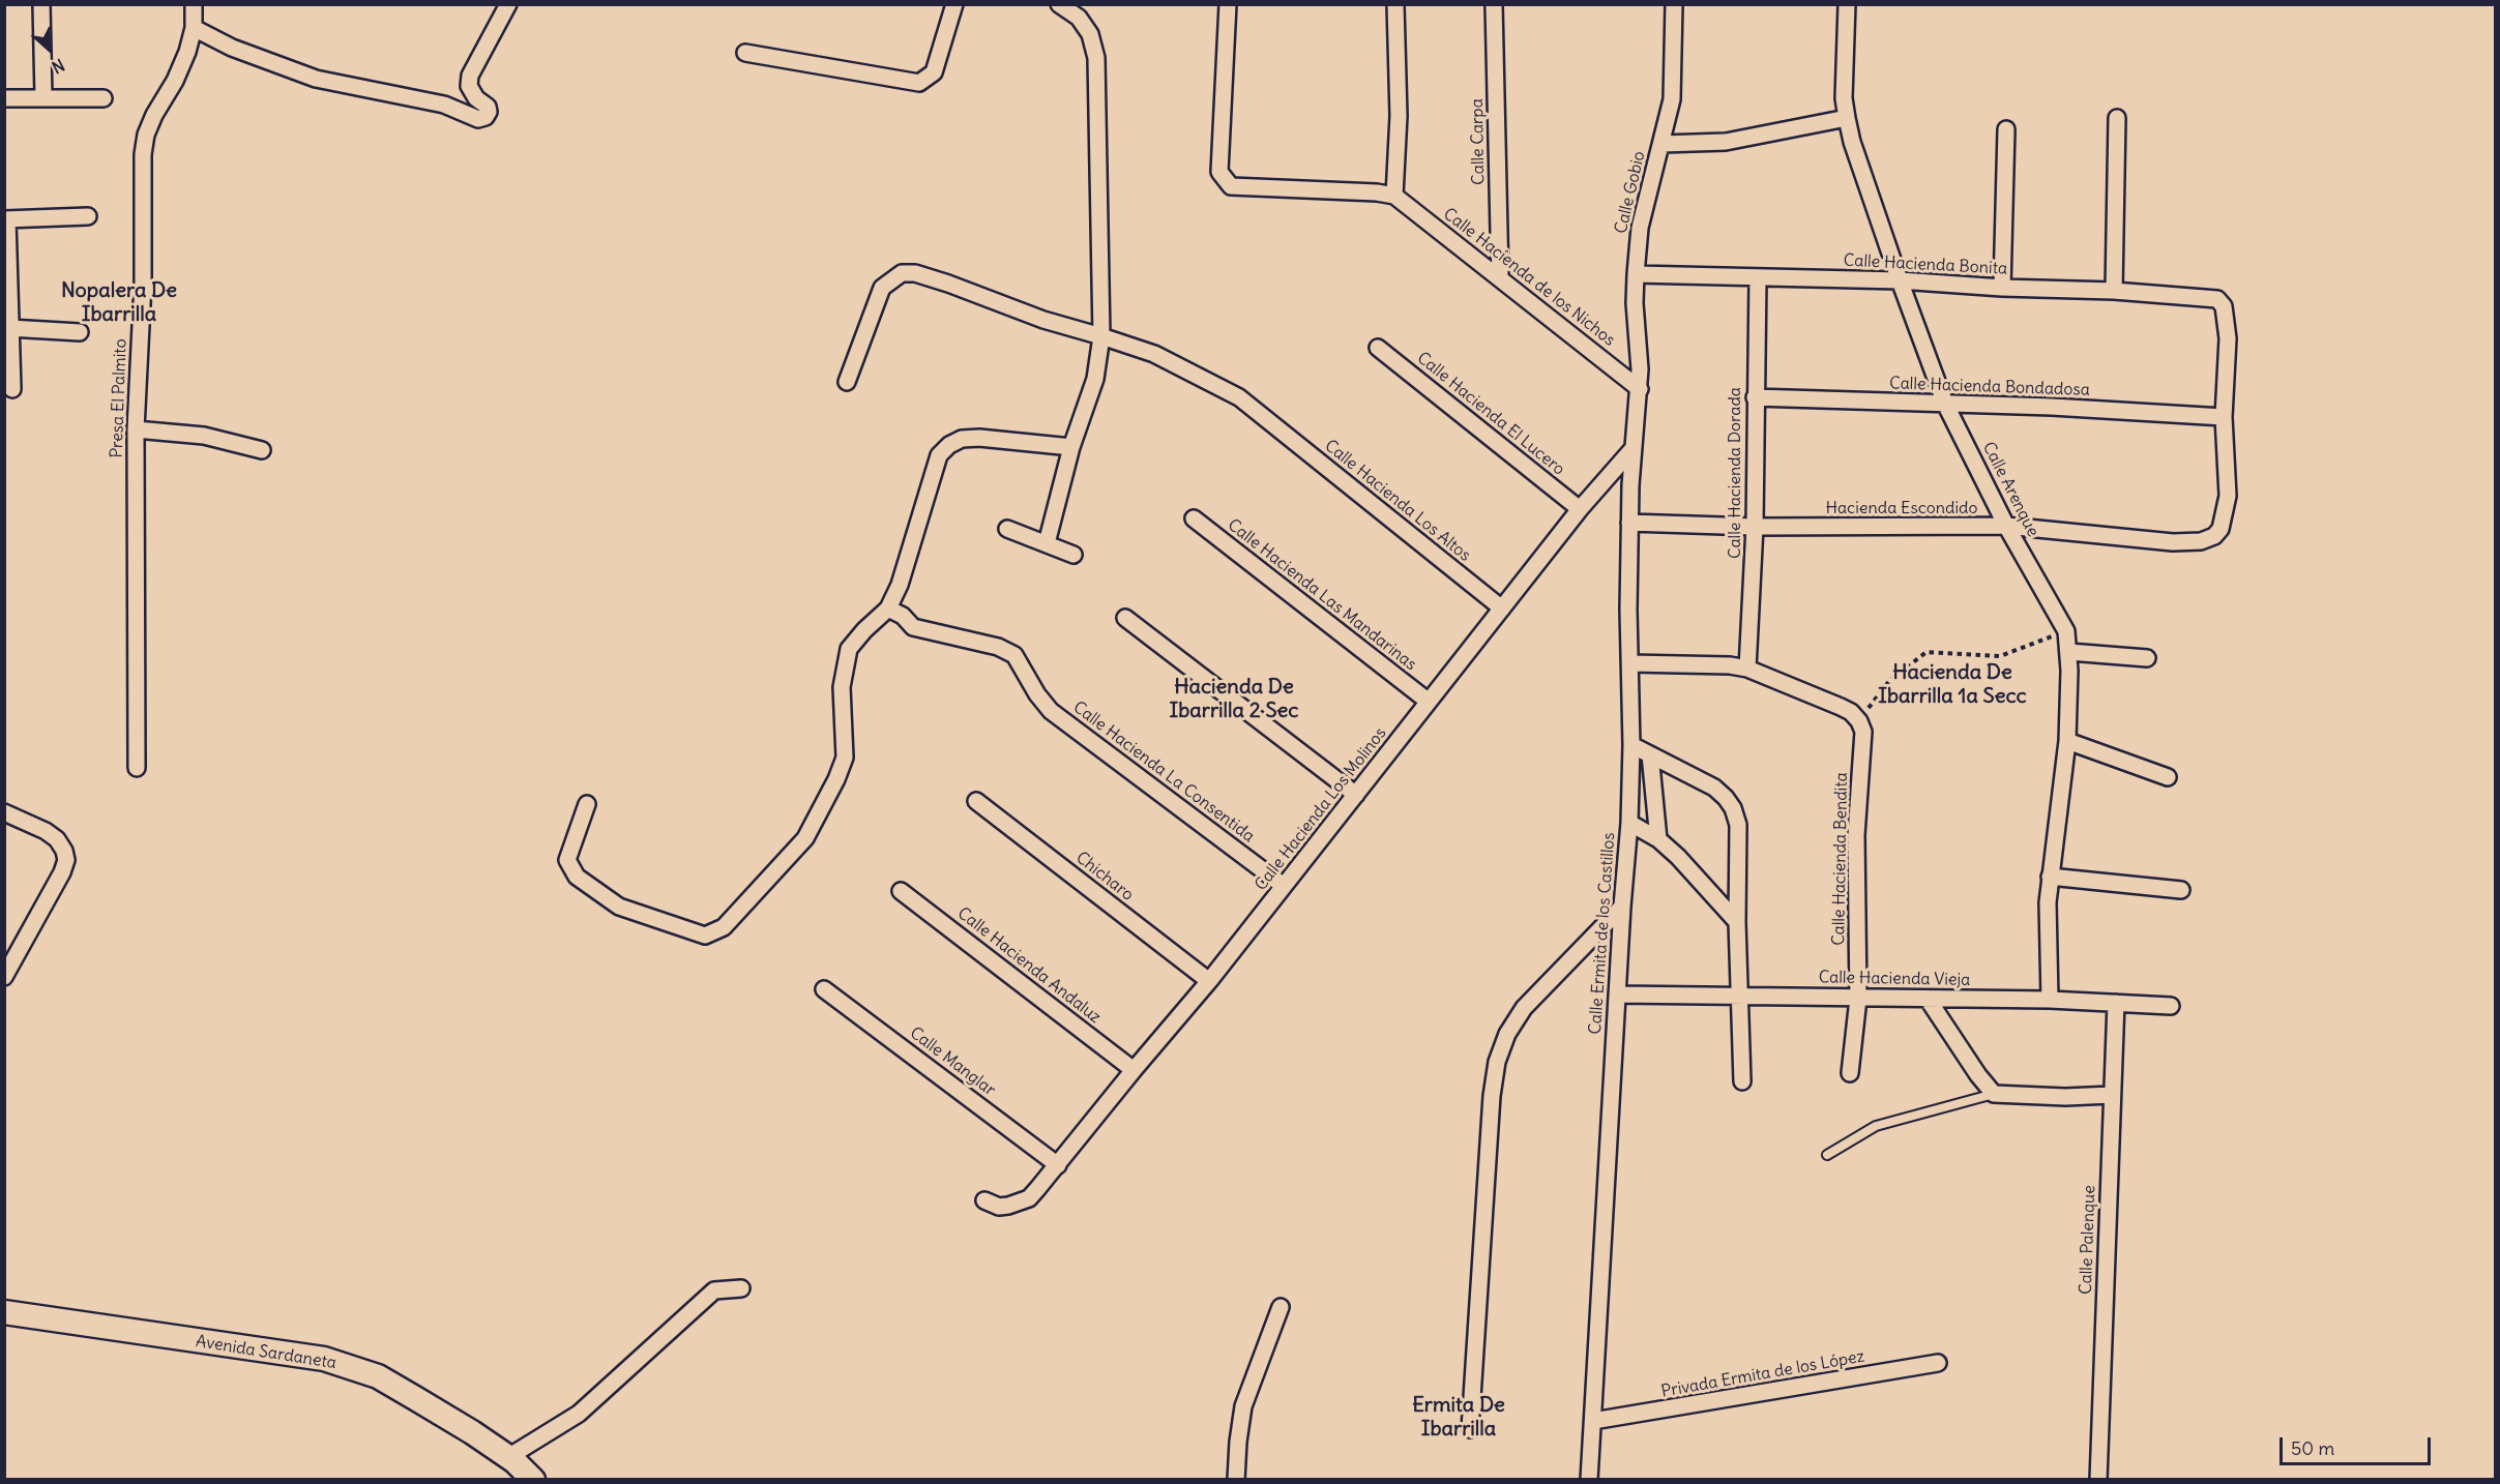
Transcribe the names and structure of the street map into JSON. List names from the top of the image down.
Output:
{
  "streets": {
    "street": [
      "Calle Carpa",
      "Calle Gobio",
      "Calle Hacienda Bonita",
      "Calle Hacienda de los Nichos",
      "Calle Hacienda Bondadosa",
      "Presa El Palmito",
      "Calle Hacienda El Lucero",
      "Calle Hacienda Dorada",
      "Calle Arenque",
      "Calle Hacienda Los Altos",
      "Hacienda Escondido",
      "Calle Hacienda Las Mandarinas",
      "Calle Hacienda La Consentida",
      "Calle Hacienda Los Molinos",
      "Calle Hacienda Bendita",
      "Chicharo",
      "Calle Ermita de los Castillos",
      "Calle Hacienda Andaluz",
      "Calle Hacienda Vieja",
      "Calle Manglar",
      "Calle Palenque",
      "Avenida Sardaneta",
      "Privada Ermita de los López"
    ]
  },
  "crossings": [
    ["Calle Carpa", "Calle Hacienda de los Nichos"],
    ["Calle Gobio", "Calle Hacienda Bonita"],
    ["Calle Gobio", "Calle Hacienda de los Nichos"],
    ["Calle Gobio", "Calle Ermita de los Castillos"],
    ["Calle Hacienda Bonita", "Calle Hacienda Dorada"],
    ["Calle Hacienda Bonita", "Calle Arenque"],
    ["Calle Hacienda Bonita", "Hacienda Escondido"],
    ["Calle Hacienda de los Nichos", "Calle Ermita de los Castillos"],
    ["Calle Hacienda Bondadosa", "Calle Hacienda Dorada"],
    ["Calle Hacienda Bondadosa", "Calle Arenque"],
    ["Calle Hacienda Bondadosa", "Hacienda Escondido"],
    ["Calle Hacienda El Lucero", "Calle Hacienda Los Molinos"],
    ["Calle Hacienda Dorada", "Hacienda Escondido"],
    ["Calle Arenque", "Hacienda Escondido"],
    ["Calle Arenque", "Calle Hacienda Vieja"],
    ["Calle Hacienda Los Altos", "Calle Hacienda Los Molinos"],
    ["Hacienda Escondido", "Calle Ermita de los Castillos"],
    ["Calle Hacienda Las Mandarinas", "Calle Hacienda Los Molinos"],
    ["Calle Hacienda La Consentida", "Calle Hacienda Los Molinos"],
    ["Calle Hacienda Los Molinos", "Chicharo"],
    ["Calle Hacienda Los Molinos", "Calle Ermita de los Castillos"],
    ["Calle Hacienda Los Molinos", "Calle Hacienda Andaluz"],
    ["Calle Hacienda Los Molinos", "Calle Manglar"],
    ["Calle Hacienda Bendita", "Calle Hacienda Vieja"],
    ["Calle Ermita de los Castillos", "Calle Hacienda Vieja"],
    ["Calle Ermita de los Castillos", "Privada Ermita de los López"],
    ["Calle Hacienda Vieja", "Calle Palenque"]
  ],
  "districts": [
    "Nopalera De Ibarrilla",
    "Hacienda De Ibarrilla 1a Secc",
    "Hacienda De Ibarrilla 2 Sec",
    "Ermita De Ibarrilla"
  ],
  "scale_bar": "50 m",
  "north": "bottom right"
}
